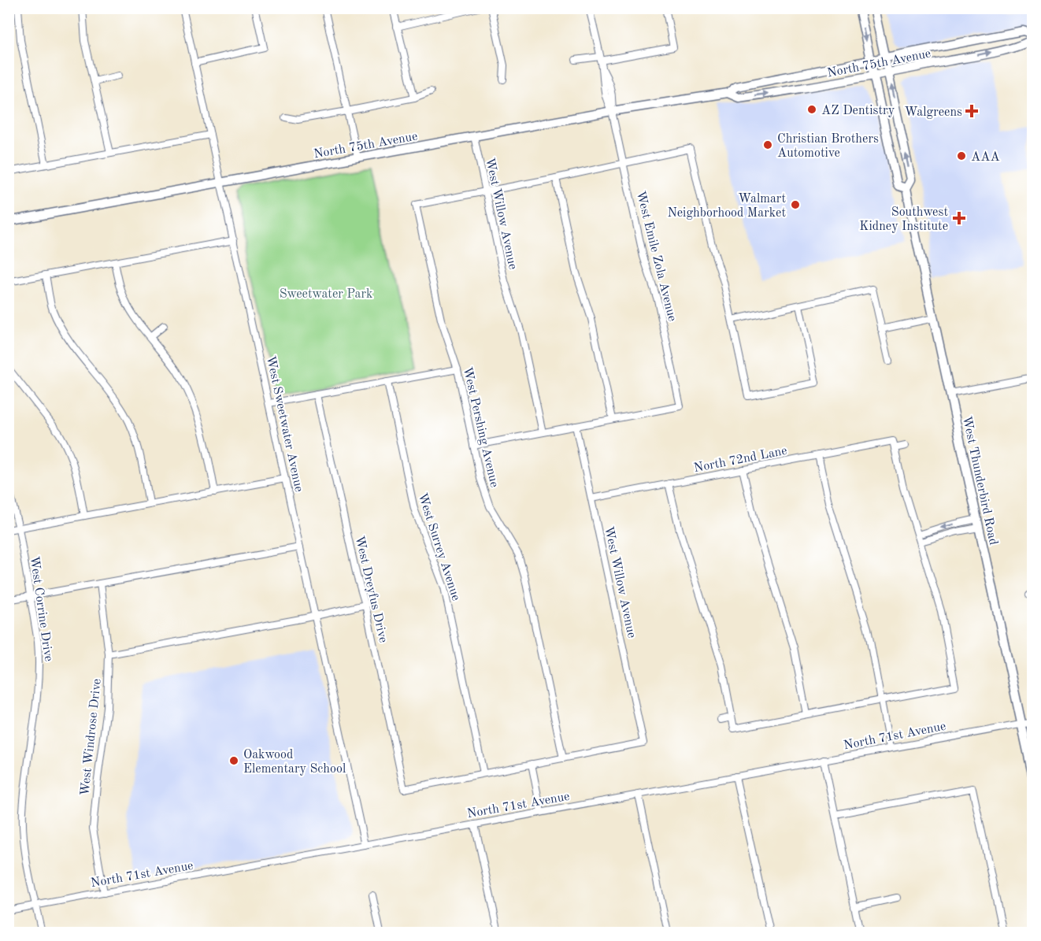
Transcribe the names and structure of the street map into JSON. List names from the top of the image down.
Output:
{
  "streets": {
    "main road": ["North 75th Avenue", "West Thunderbird Road"],
    "street": [
      "West Willow Avenue",
      "West Emile Zola Avenue",
      "West Sweetwater Avenue",
      "West Pershing Avenue",
      "North 72nd Lane",
      "West Surrey Avenue",
      "West Dreyfus Drive",
      "West Corrine Drive",
      "North 71st Avenue",
      "West Windrose Drive"
    ]
  },
  "crossings": [
    ["North 75th Avenue", "West Willow Avenue"],
    ["North 75th Avenue", "West Emile Zola Avenue"],
    ["North 75th Avenue", "West Sweetwater Avenue"],
    ["North 75th Avenue", "West Thunderbird Road"],
    ["West Willow Avenue", "West Pershing Avenue"],
    ["West Willow Avenue", "North 72nd Lane"],
    ["West Sweetwater Avenue", "North 71st Avenue"],
    ["West Thunderbird Road", "North 71st Avenue"],
    ["West Surrey Avenue", "West Dreyfus Drive"],
    ["West Corrine Drive", "North 71st Avenue"],
    ["North 71st Avenue", "West Windrose Drive"]
  ],
  "parks": ["Sweetwater Park"],
  "places": {
    "other": [
      "AZ Dentistry",
      "Christian Brothers Automotive",
      "AAA",
      "Walmart Neighborhood Market",
      "Oakwood Elementary School"
    ],
    "health": ["Walgreens", "Southwest Kidney Institute"]
  }
}
